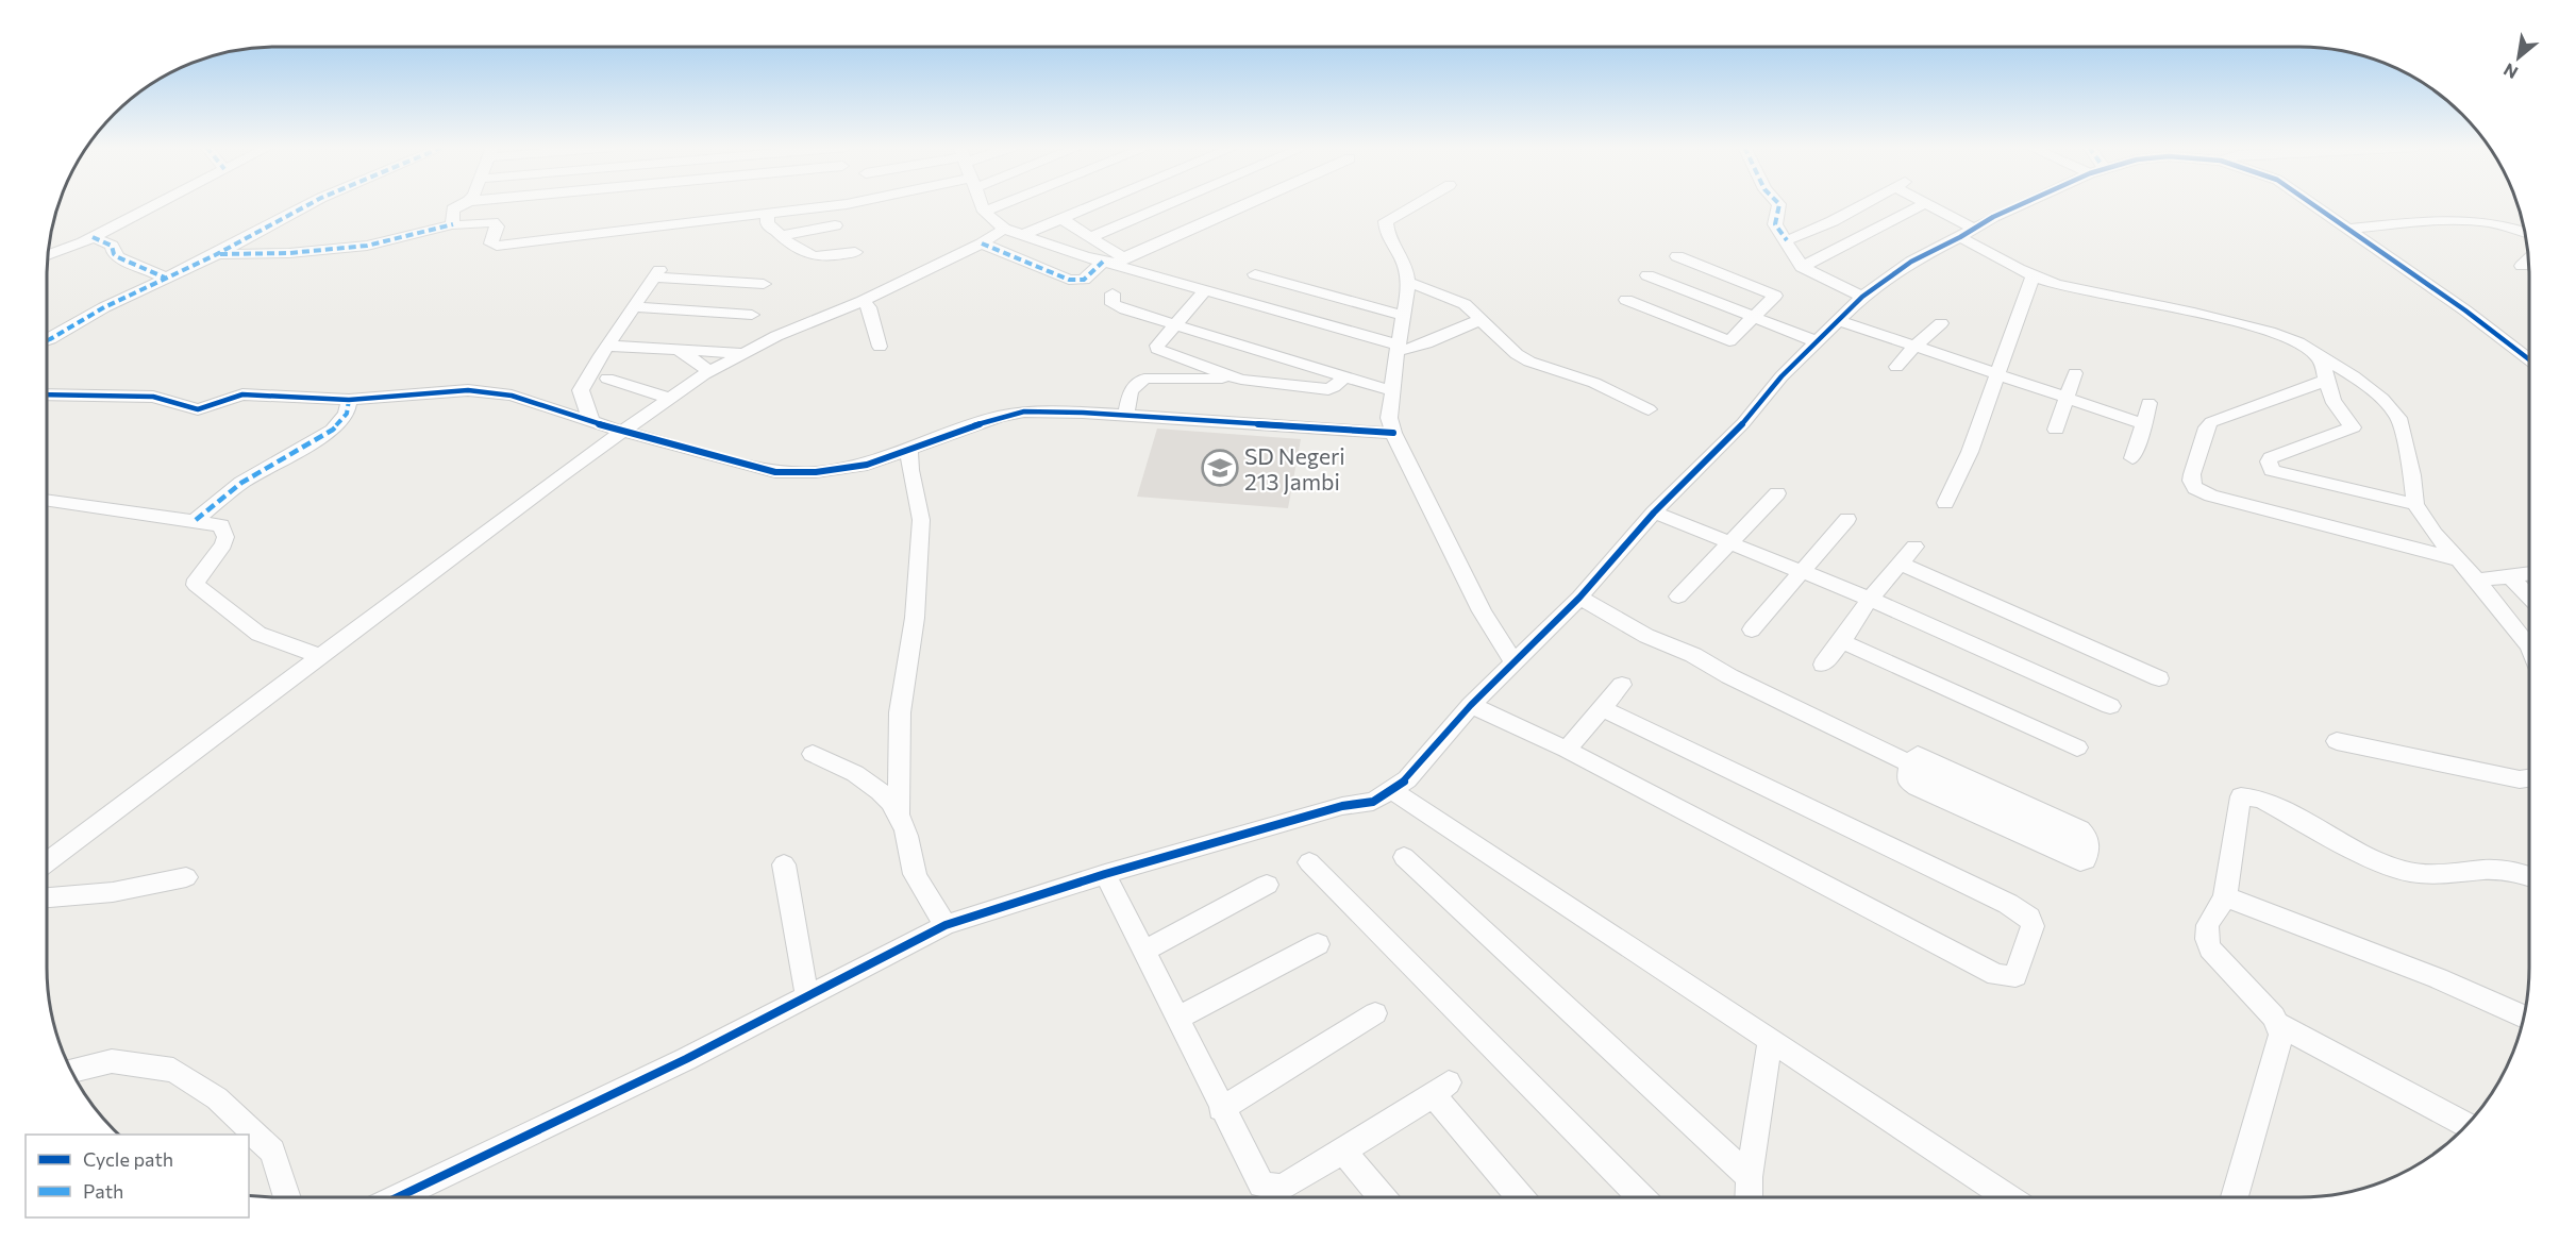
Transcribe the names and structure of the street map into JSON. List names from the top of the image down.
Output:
{
  "places": {
    "school or university": ["SD Negeri 213 Jambi"]
  },
  "legend": ["Cycle path", "Path"],
  "north": "bottom left"
}
